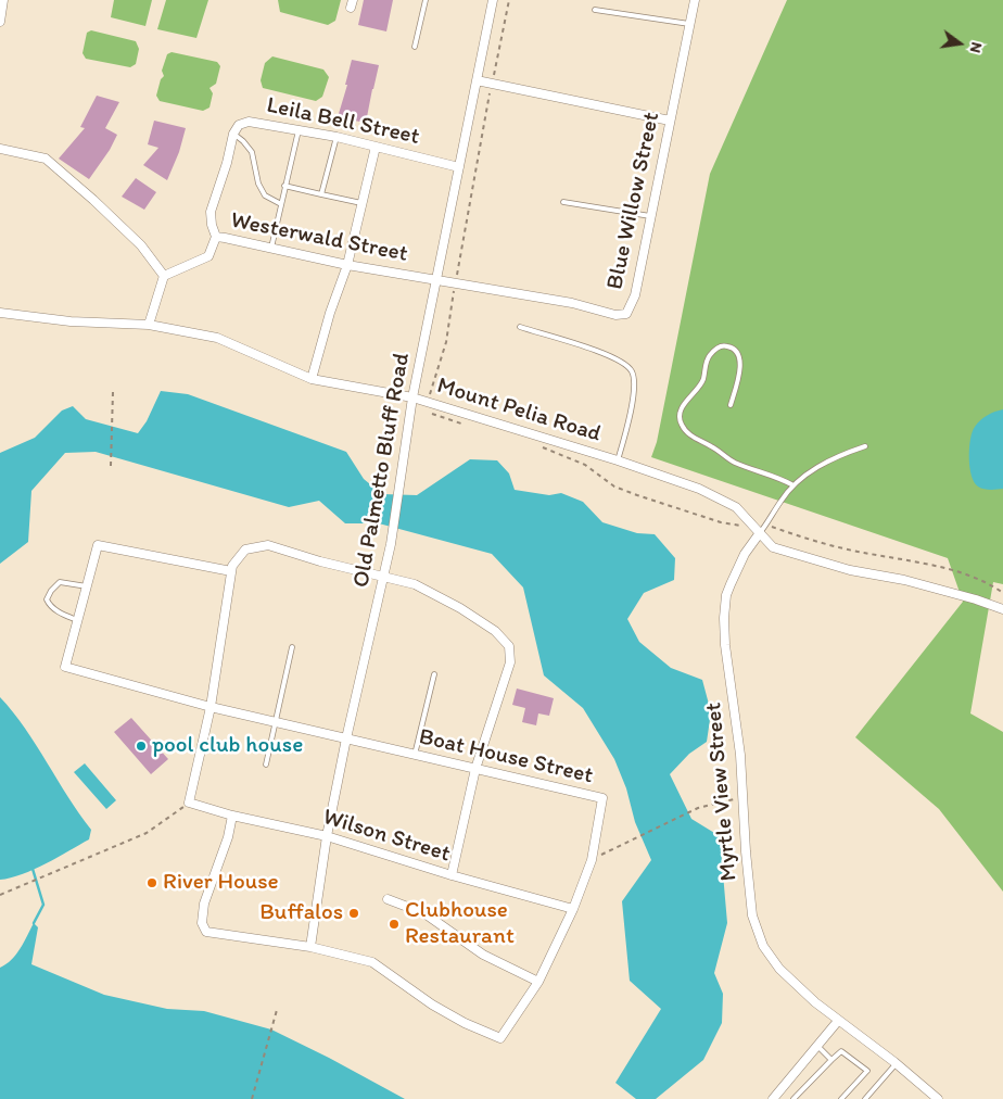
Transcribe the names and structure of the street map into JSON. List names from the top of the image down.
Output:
{
  "streets": {
    "street": [
      "Leila Bell Street",
      "Blue Willow Street",
      "Westerwald Street",
      "Mount Pelia Road",
      "Old Palmetto Bluff Road",
      "Boat House Street",
      "Myrtle View Street",
      "Wilson Street"
    ]
  },
  "crossings": [
    ["Leila Bell Street", "Westerwald Street"],
    ["Leila Bell Street", "Old Palmetto Bluff Road"],
    ["Blue Willow Street", "Westerwald Street"],
    ["Blue Willow Street", "Old Palmetto Bluff Road"],
    ["Westerwald Street", "Old Palmetto Bluff Road"],
    ["Mount Pelia Road", "Old Palmetto Bluff Road"],
    ["Mount Pelia Road", "Myrtle View Street"],
    ["Old Palmetto Bluff Road", "Boat House Street"],
    ["Old Palmetto Bluff Road", "Wilson Street"],
    ["Boat House Street", "Wilson Street"]
  ],
  "places": [
    "pool club house",
    "River House",
    "Buffalos",
    "Clubhouse Restaurant"
  ],
  "north": "right"
}
